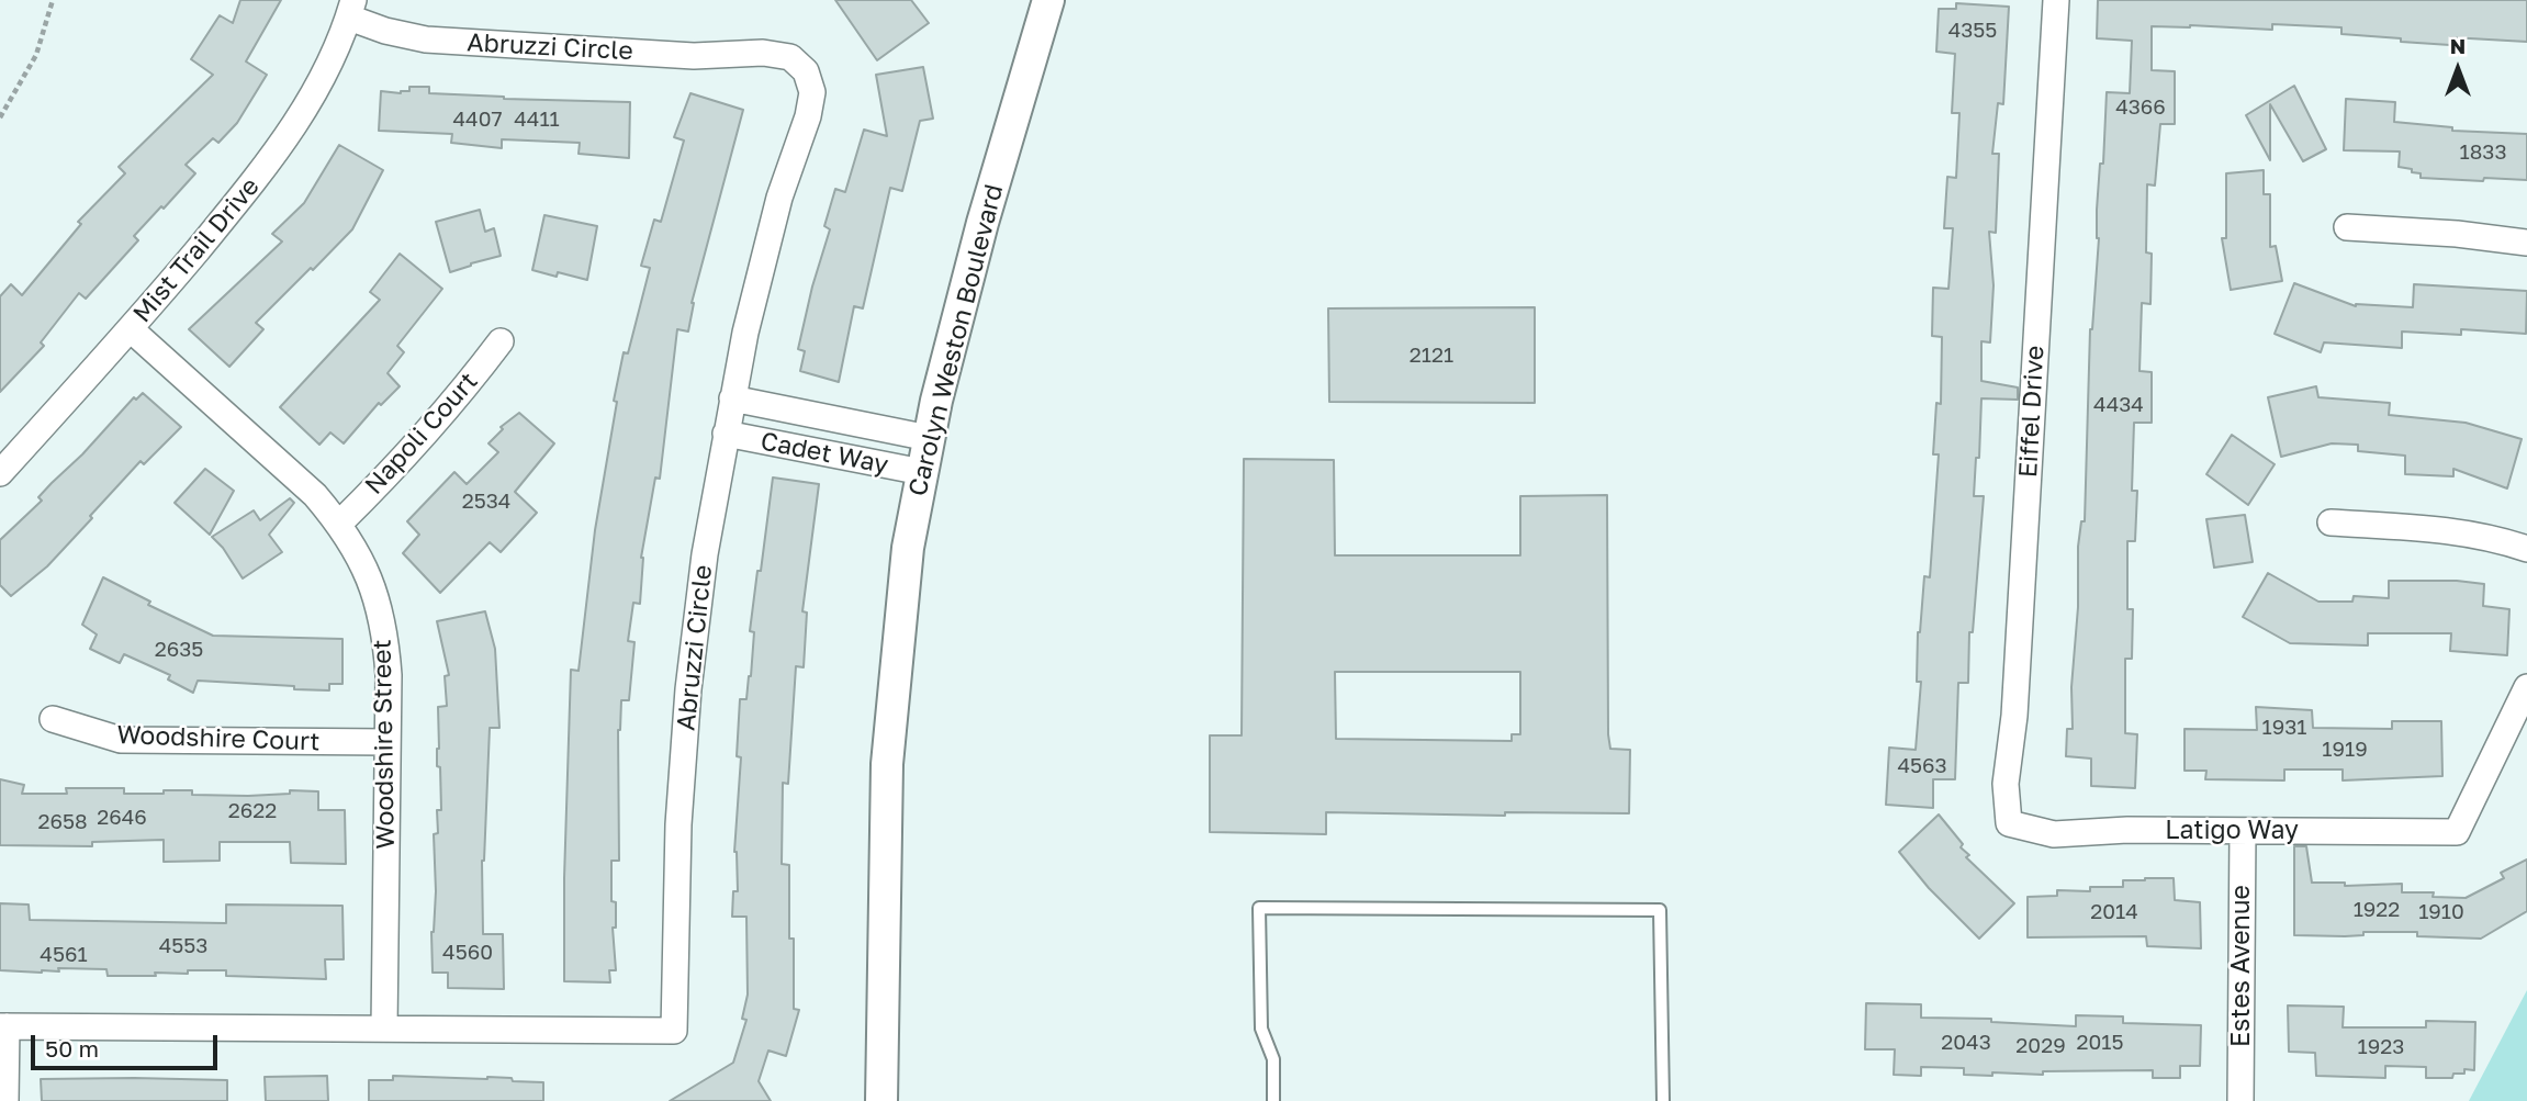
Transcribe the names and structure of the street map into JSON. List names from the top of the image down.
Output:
{
  "streets": {
    "street": [
      "Abruzzi Circle",
      "Mist Trail Drive",
      "Carolyn Weston Boulevard",
      "Eiffel Drive",
      "Napoli Court",
      "Cadet Way",
      "Woodshire Court",
      "Woodshire Street",
      "Latigo Way",
      "Estes Avenue"
    ]
  },
  "crossings": [
    ["Abruzzi Circle", "Mist Trail Drive"],
    ["Abruzzi Circle", "Cadet Way"],
    ["Abruzzi Circle", "Woodshire Street"],
    ["Mist Trail Drive", "Woodshire Street"],
    ["Carolyn Weston Boulevard", "Cadet Way"],
    ["Eiffel Drive", "Latigo Way"],
    ["Napoli Court", "Woodshire Street"],
    ["Woodshire Court", "Woodshire Street"],
    ["Latigo Way", "Estes Avenue"]
  ],
  "house_numbers": [
    "4355",
    "4366",
    "4407",
    "4411",
    "1833",
    "2121",
    "4434",
    "2534",
    "2635",
    "1931",
    "1919",
    "4563",
    "2622",
    "2646",
    "2658",
    "1922",
    "2014",
    "1910",
    "4553",
    "4560",
    "4561",
    "2043",
    "2015",
    "2029",
    "1923"
  ],
  "scale_bar": "50 m",
  "north": "top"
}
